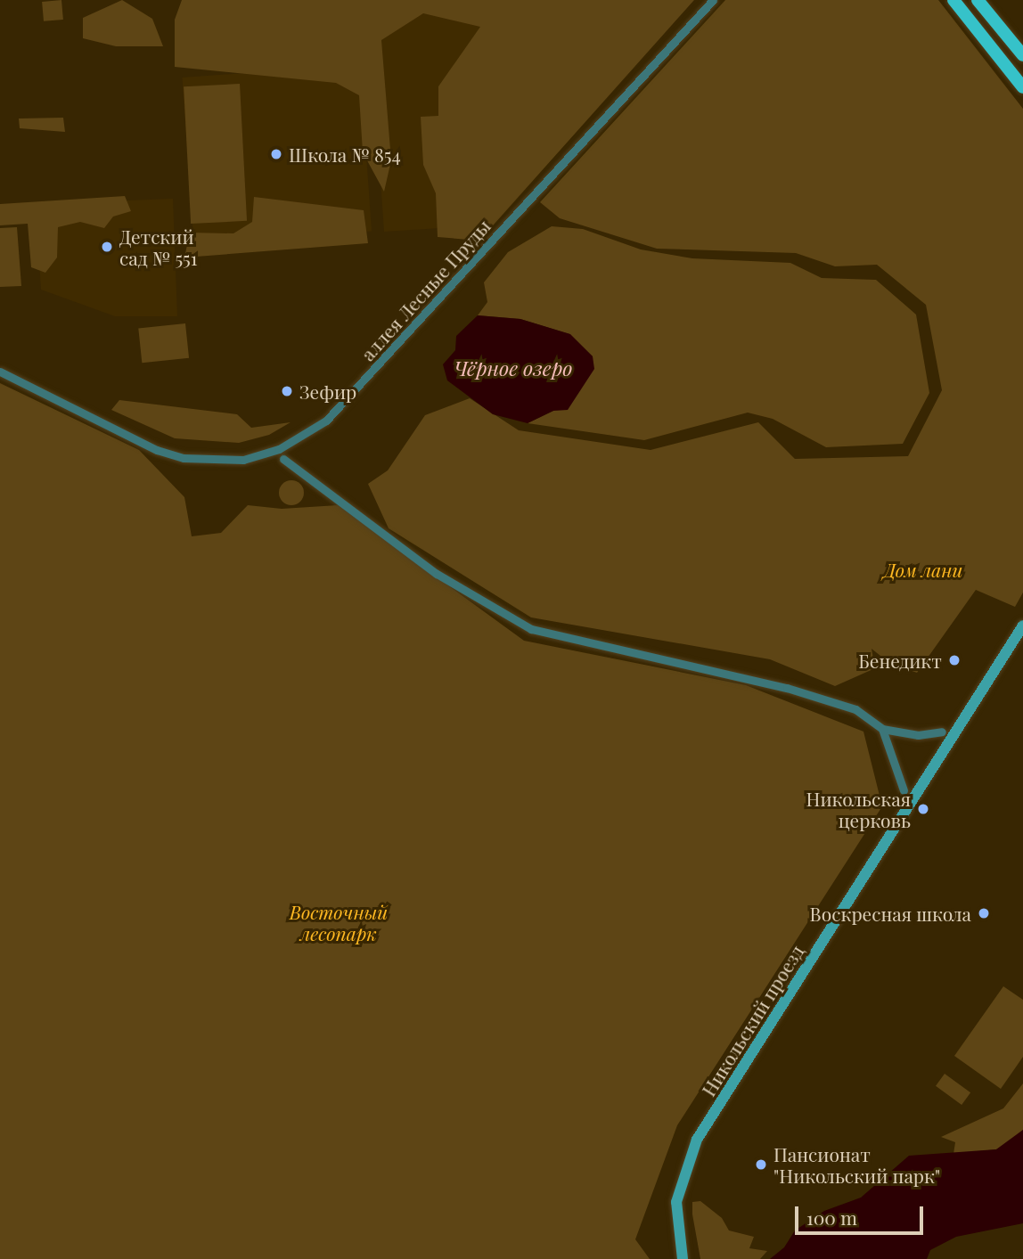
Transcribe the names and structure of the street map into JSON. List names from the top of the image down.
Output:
{
  "streets": {
    "street": ["аллея Лесные Пруды", "Никольский проезд"]
  },
  "water": ["Чёрное озеро"],
  "parks": ["Дом лани", "Восточный лесопарк"],
  "places": [
    "Школа № 854",
    "Детский сад № 551",
    "Зефир",
    "Бенедикт",
    "Никольская церковь",
    "Воскресная школа",
    "Пансионат \"Никольский парк\""
  ],
  "scale_bar": "100 m"
}
